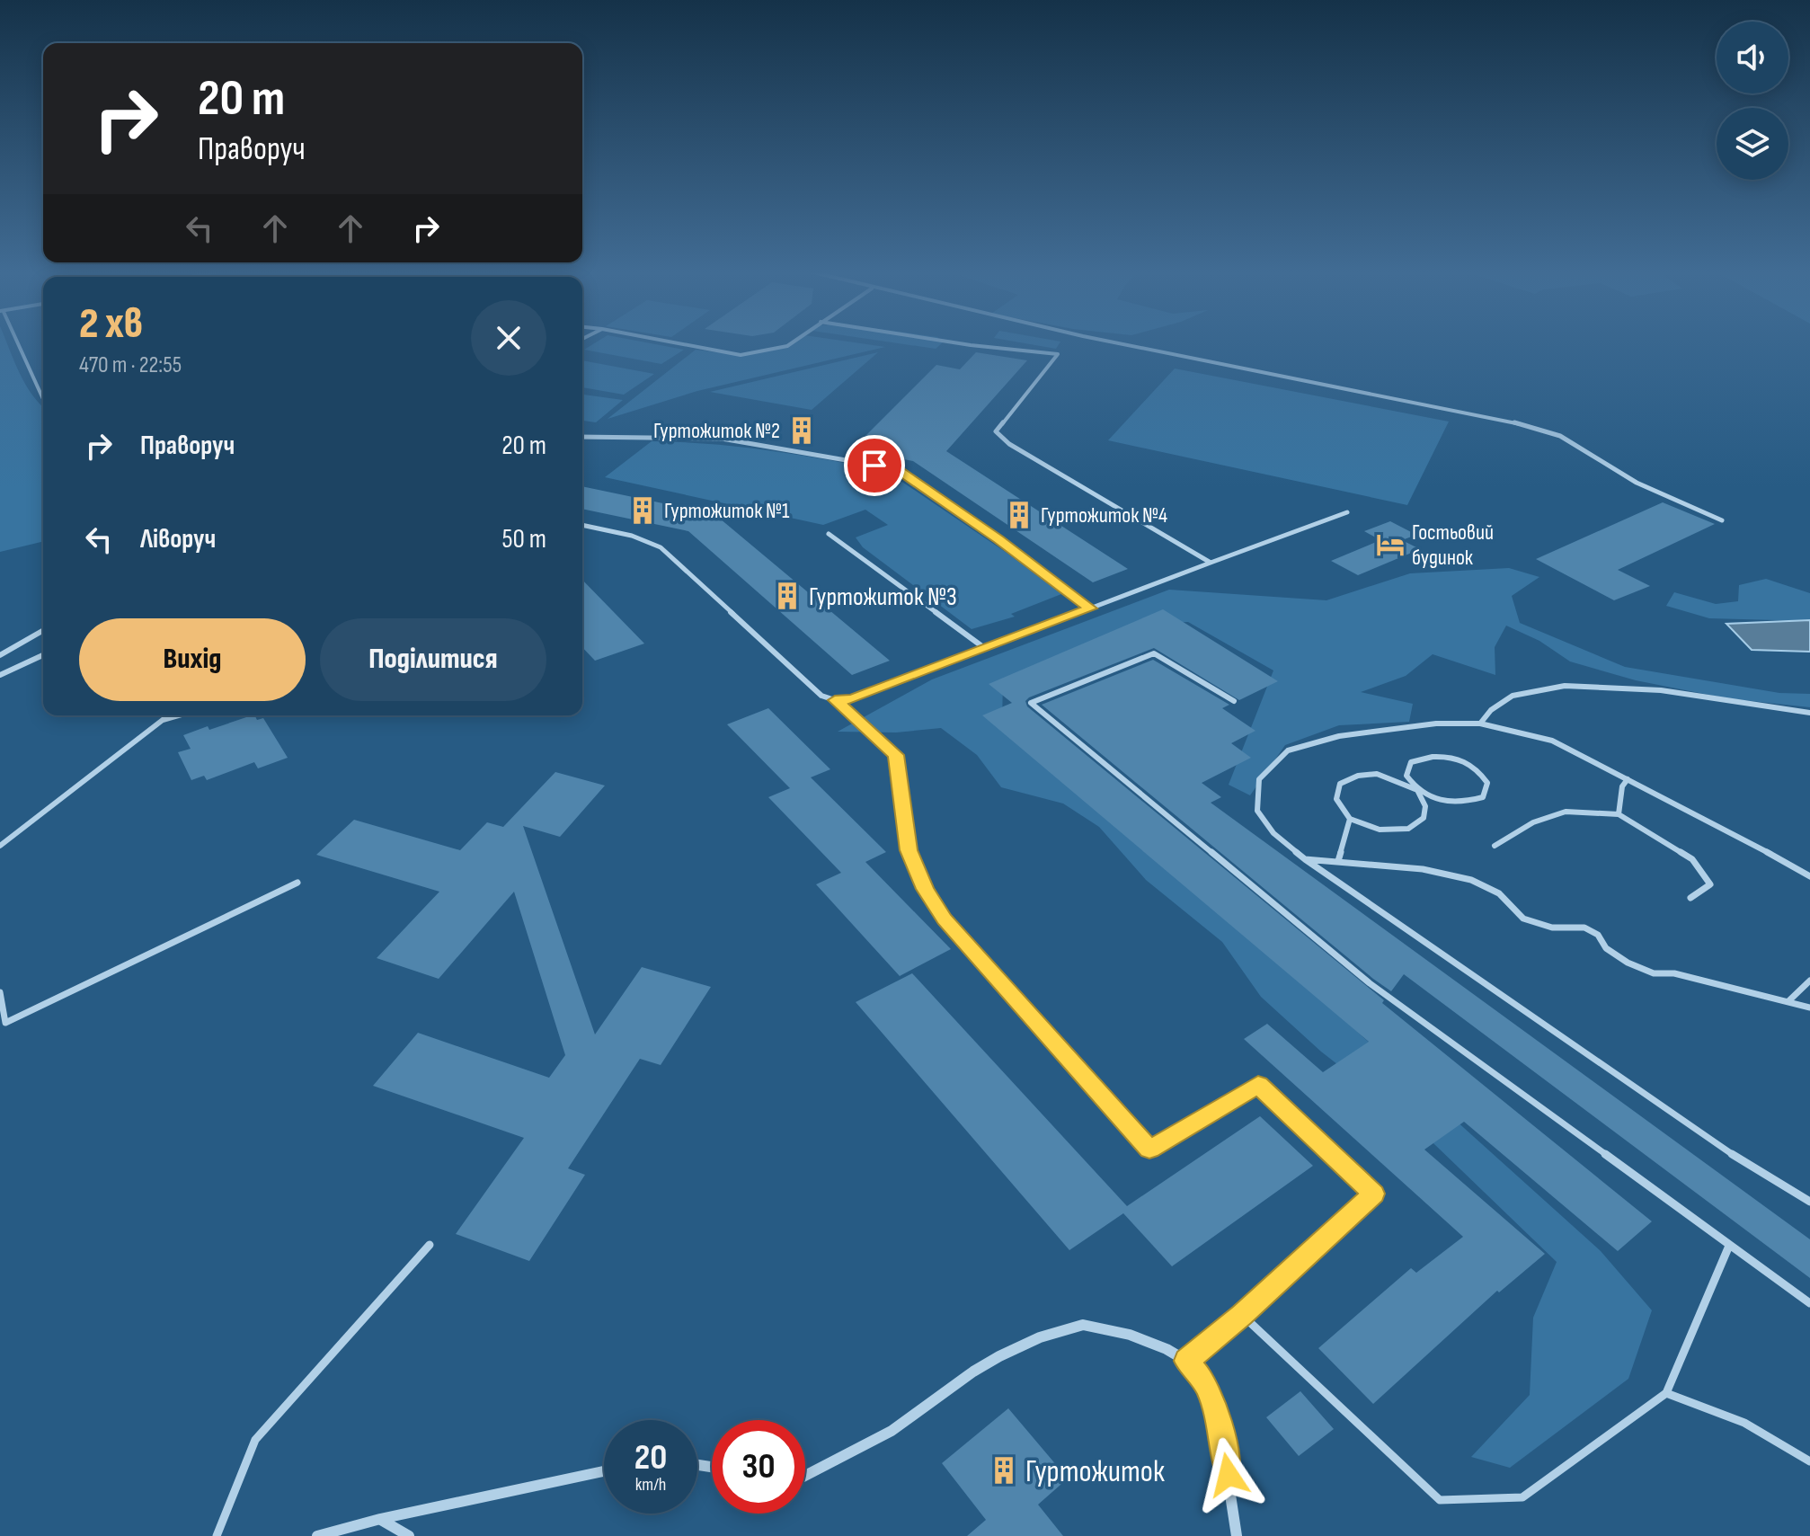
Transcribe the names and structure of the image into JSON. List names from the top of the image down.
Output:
{
  "places": {
    "building": [
      "Гуртожиток №2",
      "Гуртожиток №1",
      "Гуртожиток №4",
      "Гуртожиток №3",
      "Гуртожиток"
    ],
    "hotel": ["Гостьовий будинок"]
  },
  "page": {
    "turn": ["20 m", "Праворуч"],
    "heading": ["2 хв", "470 m · 22:55"],
    "list": [
      {
        "name": "Праворуч",
        "value": "20 m"
      },
      {
        "name": "Ліворуч",
        "value": "50 m"
      }
    ],
    "buttons": ["Вихід", "Поділитися"],
    "speed": "20 km/h",
    "limit": "30"
  }
}
